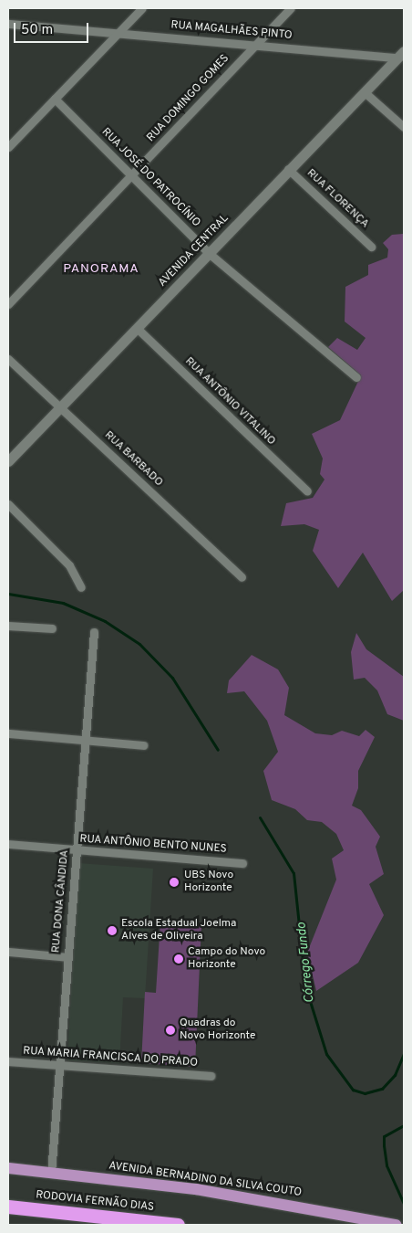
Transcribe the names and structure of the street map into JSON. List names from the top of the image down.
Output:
{
  "streets": {
    "highway": ["RODOVIA FERNÃO DIAS"],
    "main road": ["AVENIDA BERNADINO DA SILVA COUTO"],
    "street": [
      "RUA MAGALHÃES PINTO",
      "RUA DOMINGO GOMES",
      "RUA JOSÉ DO PATROCÍNIO",
      "RUA FLORENÇA",
      "AVENIDA CENTRAL",
      "RUA ANTÔNIO VITALINO",
      "RUA BARBADO",
      "RUA ANTÔNIO BENTO NUNES",
      "RUA DONA CÂNDIDA",
      "RUA MARIA FRANCISCA DO PRADO"
    ]
  },
  "crossings": [
    ["RUA MAGALHÃES PINTO", "RUA DOMINGO GOMES"],
    ["RUA MAGALHÃES PINTO", "AVENIDA CENTRAL"],
    ["RUA DOMINGO GOMES", "RUA JOSÉ DO PATROCÍNIO"],
    ["RUA JOSÉ DO PATROCÍNIO", "AVENIDA CENTRAL"],
    ["RUA FLORENÇA", "AVENIDA CENTRAL"],
    ["AVENIDA CENTRAL", "RUA ANTÔNIO VITALINO"],
    ["AVENIDA CENTRAL", "RUA BARBADO"],
    ["RUA ANTÔNIO BENTO NUNES", "RUA DONA CÂNDIDA"],
    ["RUA DONA CÂNDIDA", "RUA MARIA FRANCISCA DO PRADO"],
    ["RUA DONA CÂNDIDA", "AVENIDA BERNADINO DA SILVA COUTO"]
  ],
  "districts": ["PANORAMA"],
  "water": ["Córrego Fundo"],
  "places": [
    "UBS Novo Horizonte",
    "Escola Estadual Joelma Alves de Oliveira",
    "Campo do Novo Horizonte",
    "Quadras do Novo Horizonte"
  ],
  "scale_bar": "50 m"
}
